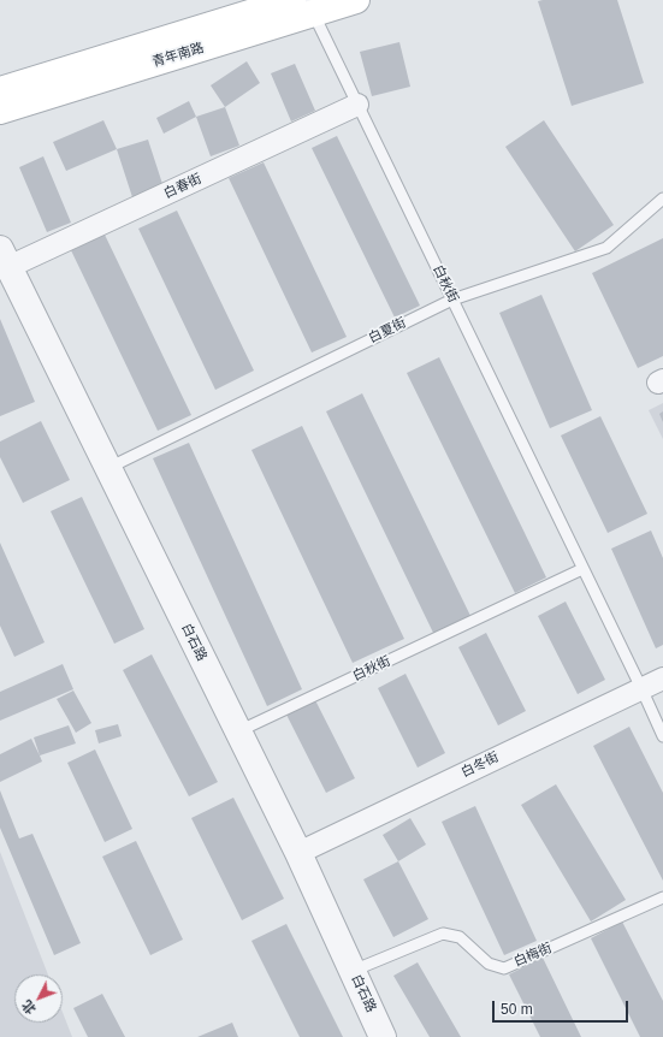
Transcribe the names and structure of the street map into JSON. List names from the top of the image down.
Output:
{
  "streets": {
    "main road": ["青年南路"],
    "street": ["白春街", "白石路", "白冬街"],
    "lane": ["白秋街", "白夏街", "白梅街"]
  },
  "crossings": [
    ["青年南路", "白秋街"],
    ["白春街", "白秋街"],
    ["白春街", "白石路"],
    ["白秋街", "白夏街"],
    ["白秋街", "白石路"],
    ["白秋街", "白冬街"],
    ["白夏街", "白石路"],
    ["白石路", "白冬街"],
    ["白石路", "白梅街"]
  ],
  "scale_bar": "50 m",
  "north": "bottom left"
}
